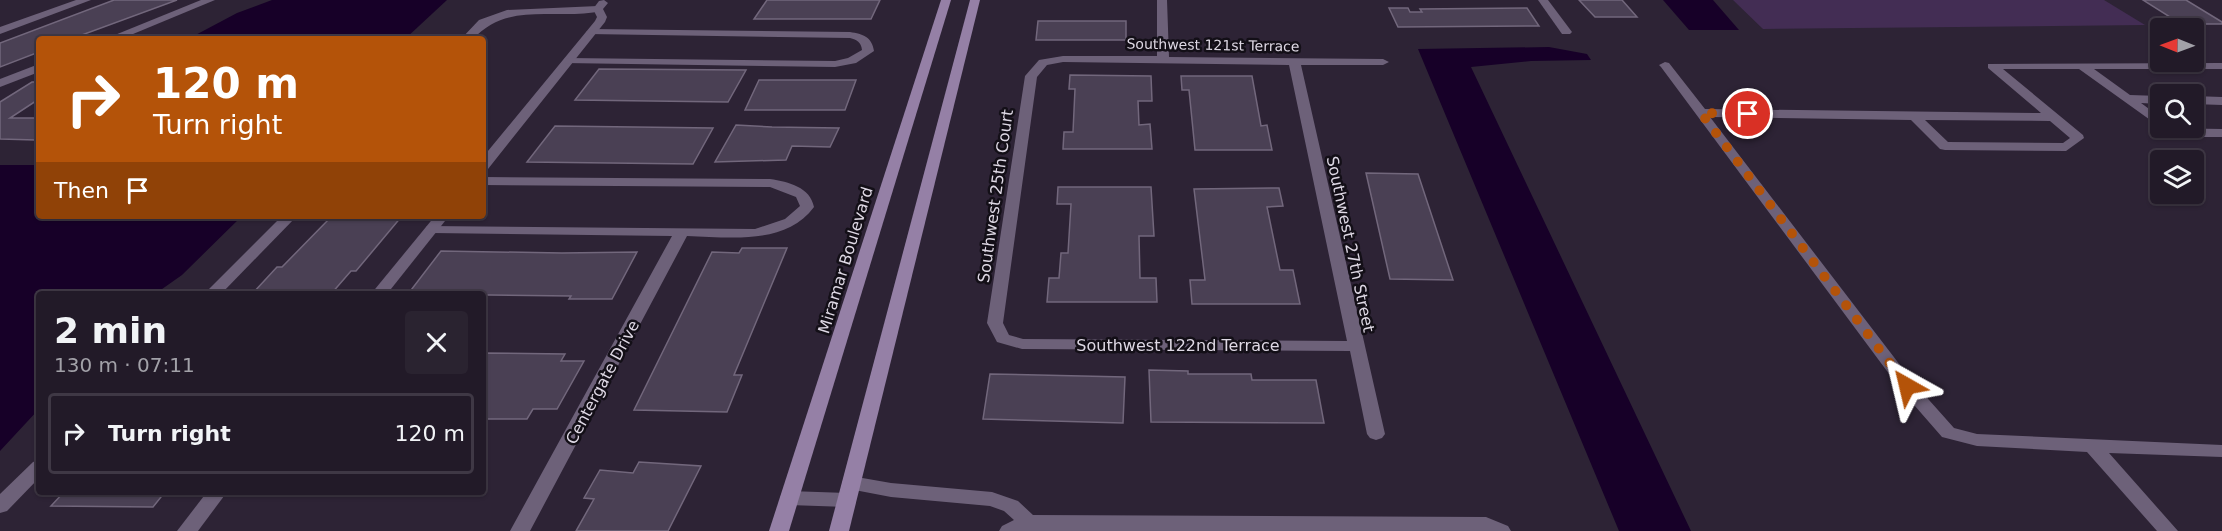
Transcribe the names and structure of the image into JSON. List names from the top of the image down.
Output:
{
  "streets": {
    "street": [
      "Southwest 121st Terrace",
      "Southwest 25th Court",
      "Southwest 27th Street",
      "Miramar Boulevard",
      "Southwest 122nd Terrace",
      "Centergate Drive"
    ]
  },
  "crossings": [
    ["Southwest 121st Terrace", "Southwest 25th Court"],
    ["Southwest 121st Terrace", "Southwest 27th Street"],
    ["Southwest 25th Court", "Southwest 122nd Terrace"],
    ["Southwest 27th Street", "Southwest 122nd Terrace"]
  ],
  "north": "left",
  "page": {
    "turn": ["120 m", "Turn right"],
    "then": "Then",
    "heading": ["2 min", "130 m · 07:11"],
    "list": [
      {
        "name": "Turn right",
        "value": "120 m"
      }
    ]
  }
}
